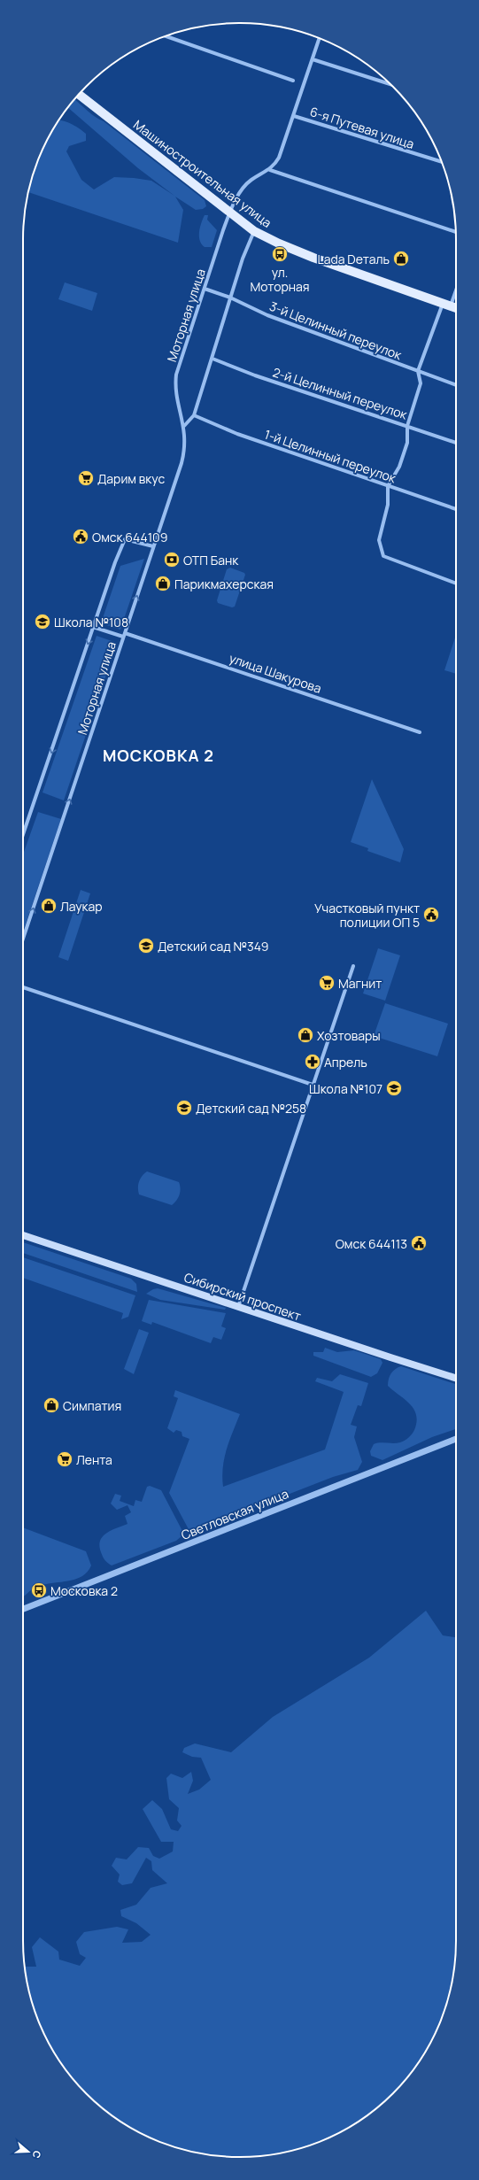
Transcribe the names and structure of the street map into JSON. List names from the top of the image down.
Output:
{
  "streets": {
    "main road": ["Машиностроительная улица", "Сибирский проспект"],
    "street": [
      "6-я Путевая улица",
      "Моторная улица",
      "3-й Целинный переулок",
      "2-й Целинный переулок",
      "1-й Целинный переулок",
      "улица Шакурова",
      "Светловская улица"
    ]
  },
  "crossings": [
    ["Машиностроительная улица", "Моторная улица"],
    ["Моторная улица", "3-й Целинный переулок"],
    ["Моторная улица", "улица Шакурова"]
  ],
  "districts": ["МОСКОВКА 2"],
  "places": {
    "bus stop": ["ул. Моторная", "Московка 2"],
    "shop": [
      "Lada Dеталь",
      "Парикмахерская",
      "Лаукар",
      "Хозтовары",
      "Симпатия"
    ],
    "supermarket": ["Дарим вкус", "Магнит", "Лента"],
    "public building": ["Омск 644109", "Участковый пункт полиции ОП 5", "Омск 644113"],
    "bank": ["ОТП Банк"],
    "school or university": [
      "Школа №108",
      "Детский сад №349",
      "Школа №107",
      "Детский сад №258"
    ],
    "pharmacy": ["Апрель"]
  },
  "north": "right"
}
